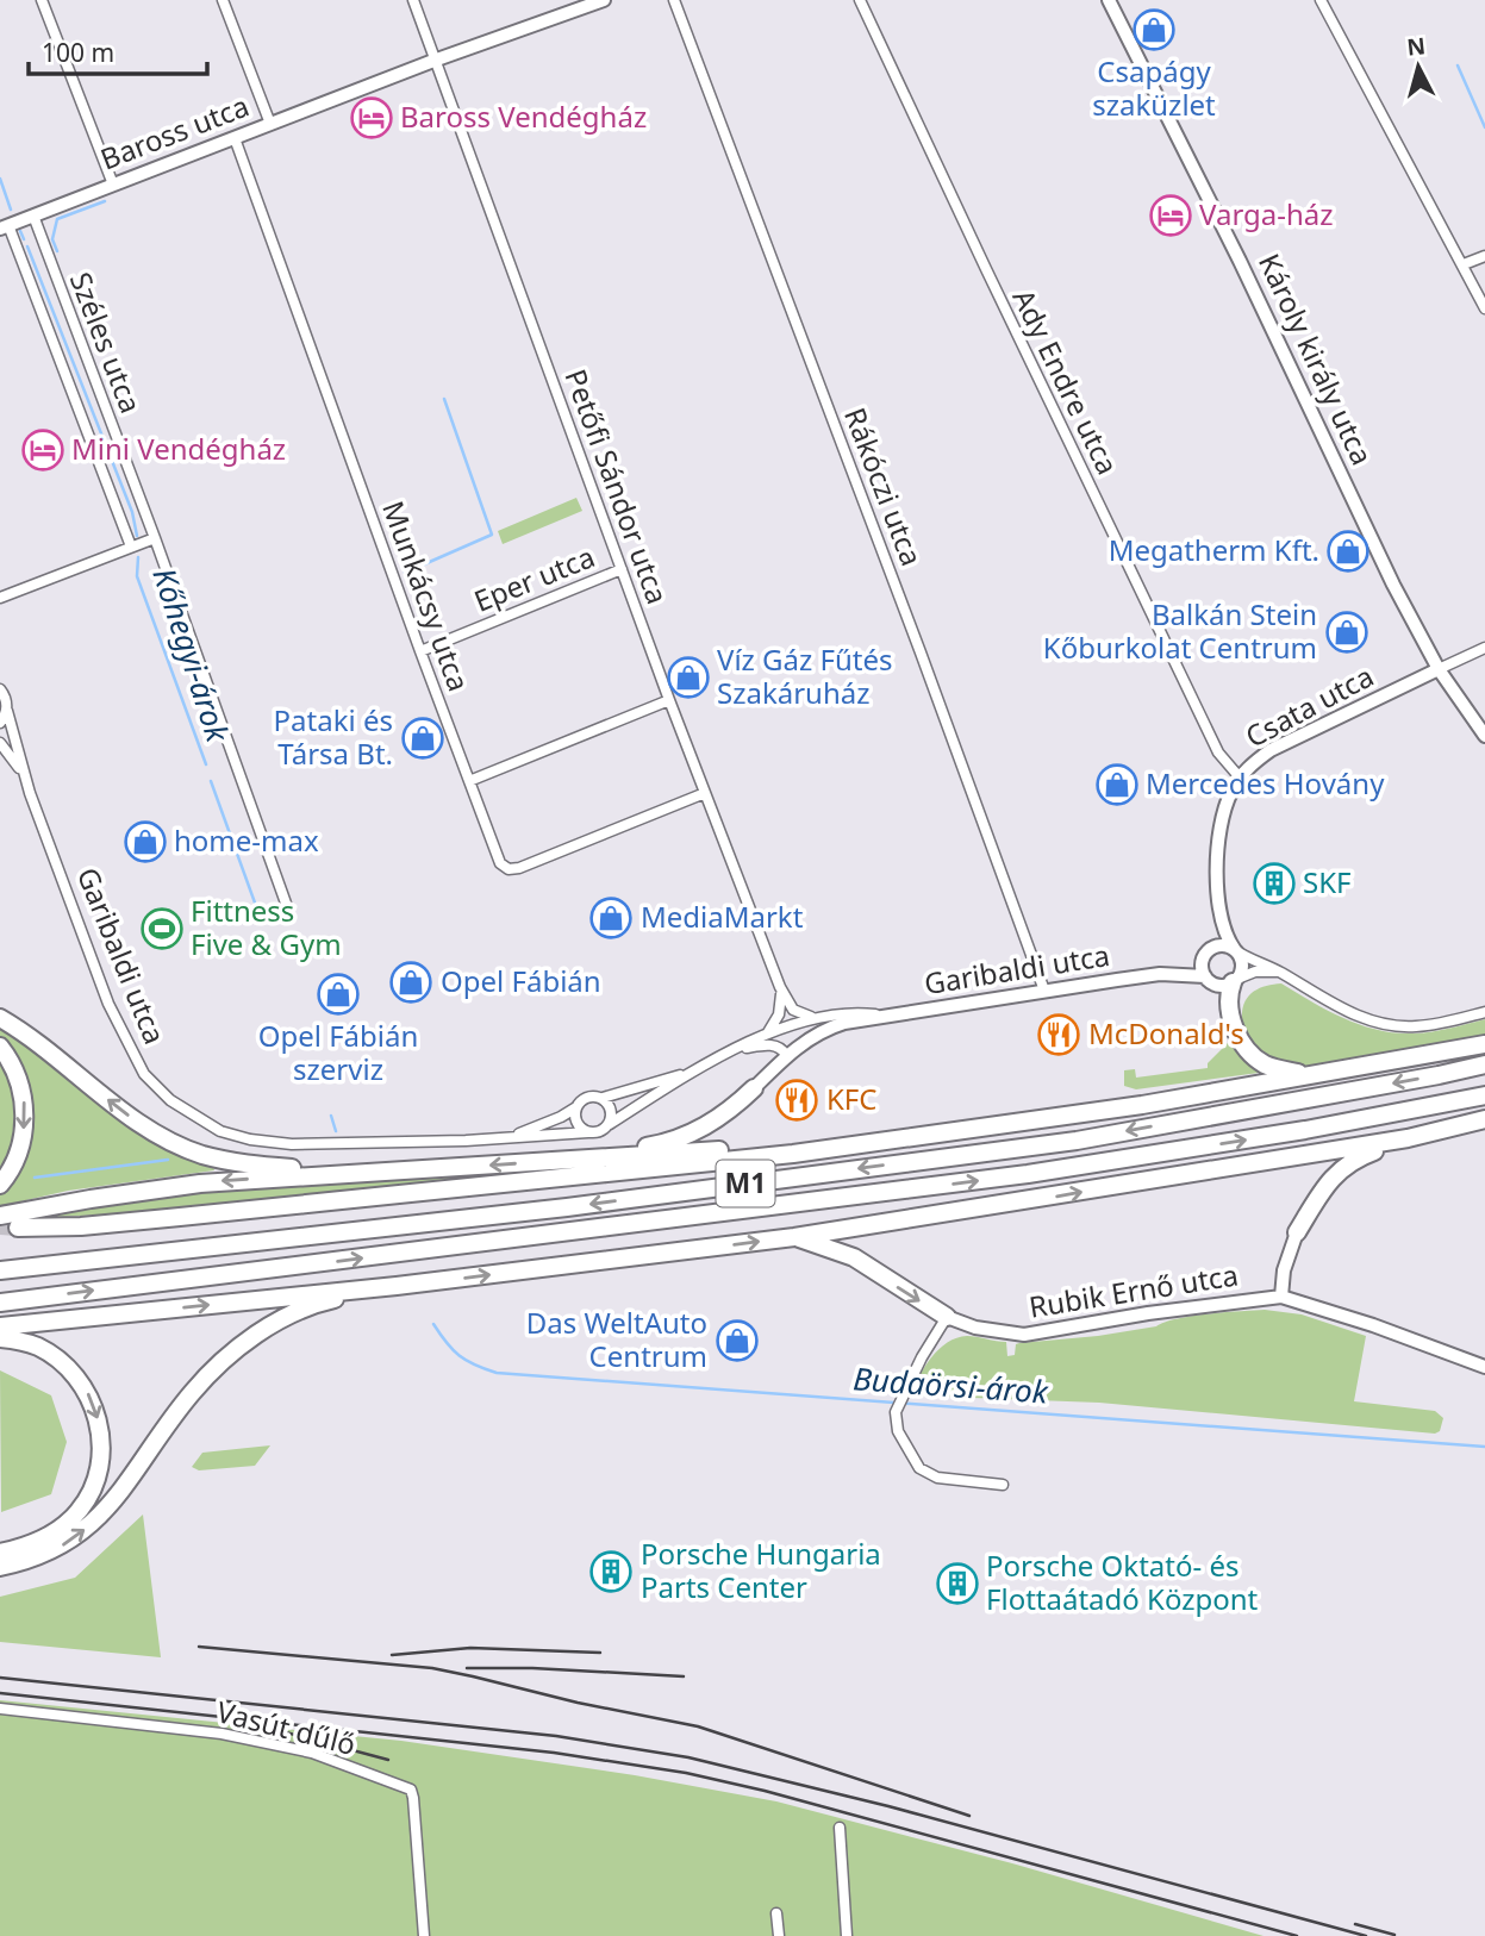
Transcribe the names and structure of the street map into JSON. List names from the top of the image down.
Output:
{
  "streets": {
    "highway": ["M1"],
    "street": [
      "Baross utca",
      "Széles utca",
      "Károly király utca",
      "Ady Endre utca",
      "Petőfi Sándor utca",
      "Rákóczi utca",
      "Eper utca",
      "Munkácsy utca",
      "Csata utca",
      "Garibaldi utca",
      "Rubik Ernő utca",
      "Vasút dűlő"
    ]
  },
  "crossings": [
    ["Baross utca", "Széles utca"],
    ["Baross utca", "Petőfi Sándor utca"],
    ["Baross utca", "Munkácsy utca"],
    ["Károly király utca", "Csata utca"],
    ["Ady Endre utca", "Csata utca"],
    ["Petőfi Sándor utca", "Eper utca"],
    ["Petőfi Sándor utca", "Munkácsy utca"],
    ["Petőfi Sándor utca", "Garibaldi utca"],
    ["Rákóczi utca", "Garibaldi utca"],
    ["Eper utca", "Munkácsy utca"],
    ["Csata utca", "Garibaldi utca"]
  ],
  "water": ["Kőhegyi-árok", "Budaörsi-árok"],
  "places": {
    "shop": [
      "Csapágy szaküzlet",
      "Megatherm Kft.",
      "Balkán Stein Kőburkolat Centrum",
      "Víz Gáz Fűtés Szakáruház",
      "Pataki és Társa Bt.",
      "Mercedes Hovány",
      "home-max",
      "MediaMarkt",
      "Opel Fábián",
      "Opel Fábián szerviz",
      "Das WeltAuto Centrum"
    ],
    "hotel": ["Baross Vendégház", "Varga-ház", "Mini Vendégház"],
    "building": ["SKF", "Porsche Hungaria Parts Center", "Porsche Oktató- és Flottaátadó Központ"],
    "sports": ["Fittness Five & Gym"],
    "restaurant": ["McDonald's", "KFC"]
  },
  "scale_bar": "100 m",
  "north": "top"
}
